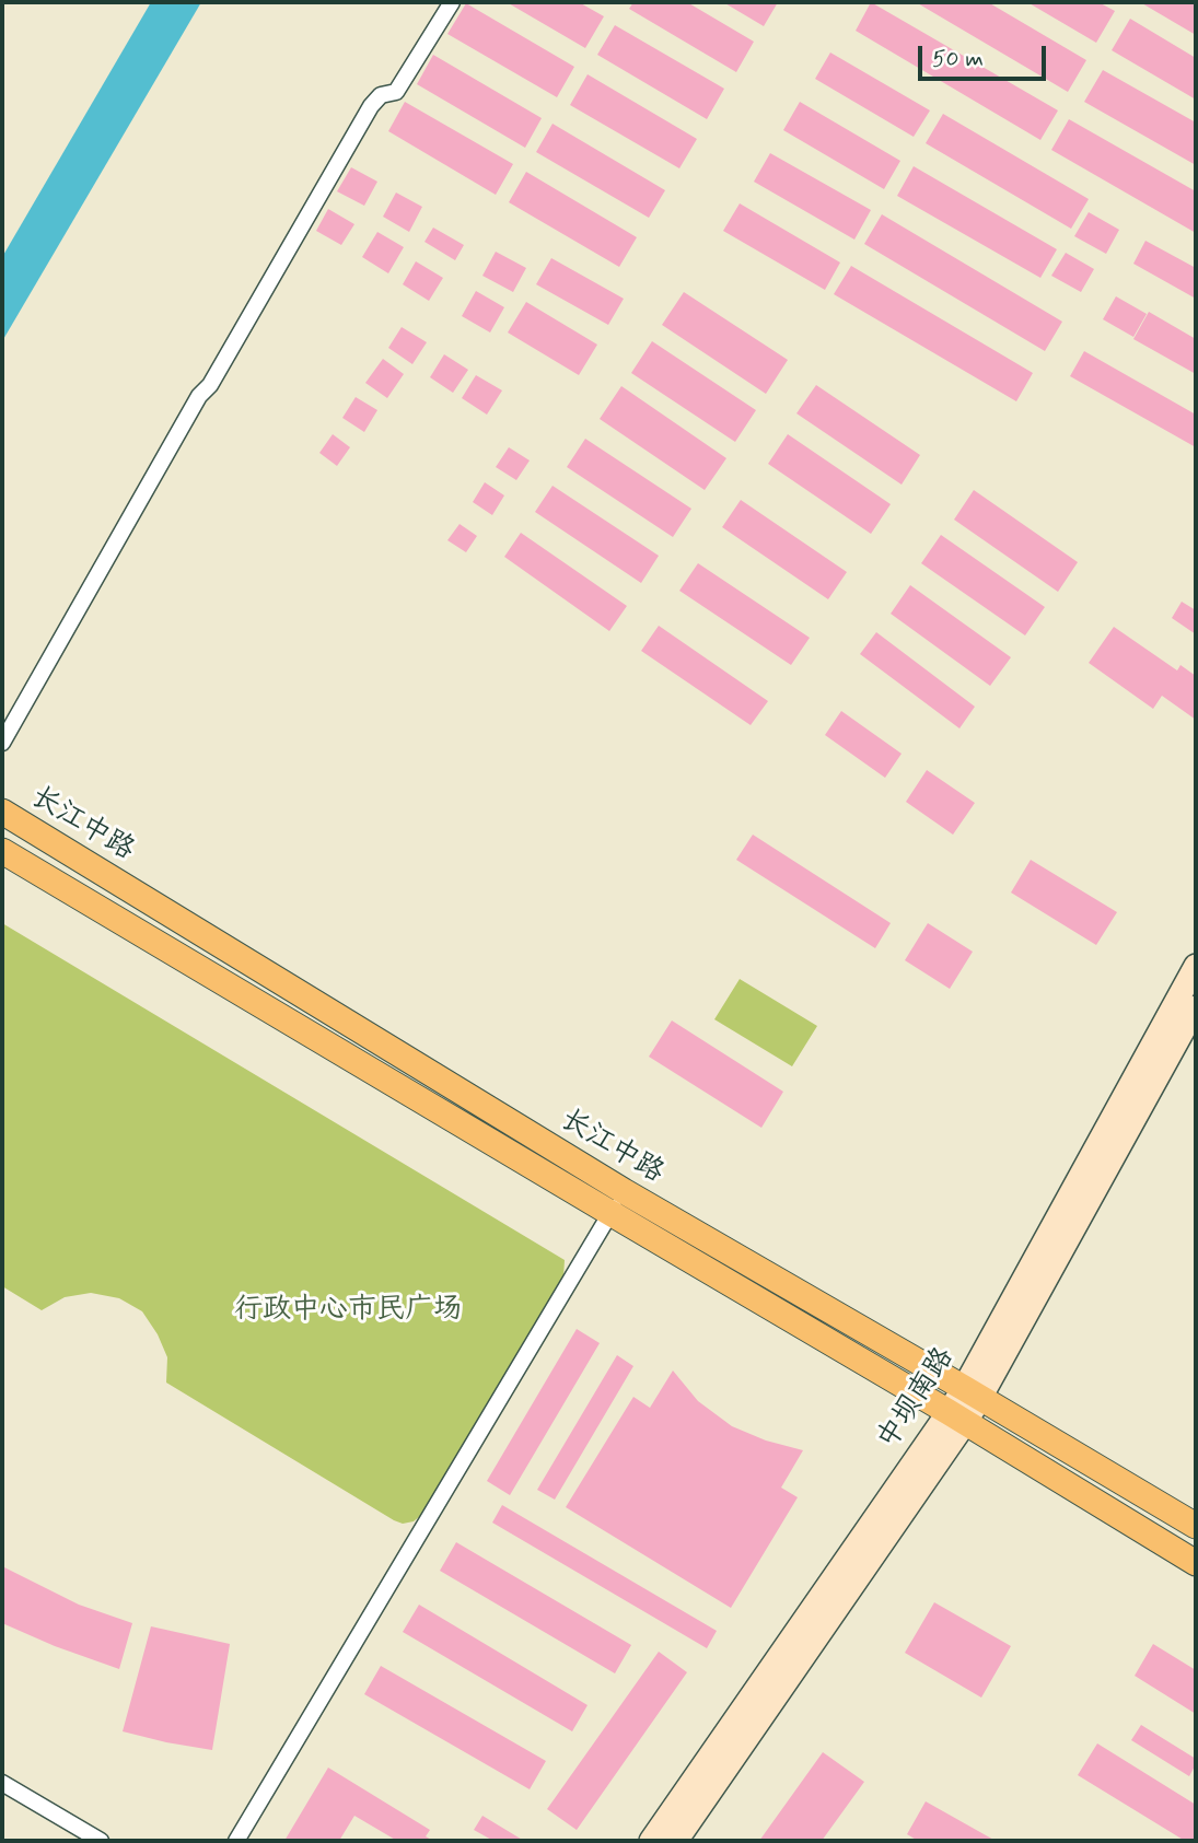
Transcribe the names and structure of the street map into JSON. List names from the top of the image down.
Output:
{
  "streets": {
    "main road": ["长江中路", "中坝南路"]
  },
  "crossings": [
    ["长江中路", "中坝南路"]
  ],
  "parks": ["行政中心市民广场"],
  "scale_bar": "50 m"
}
